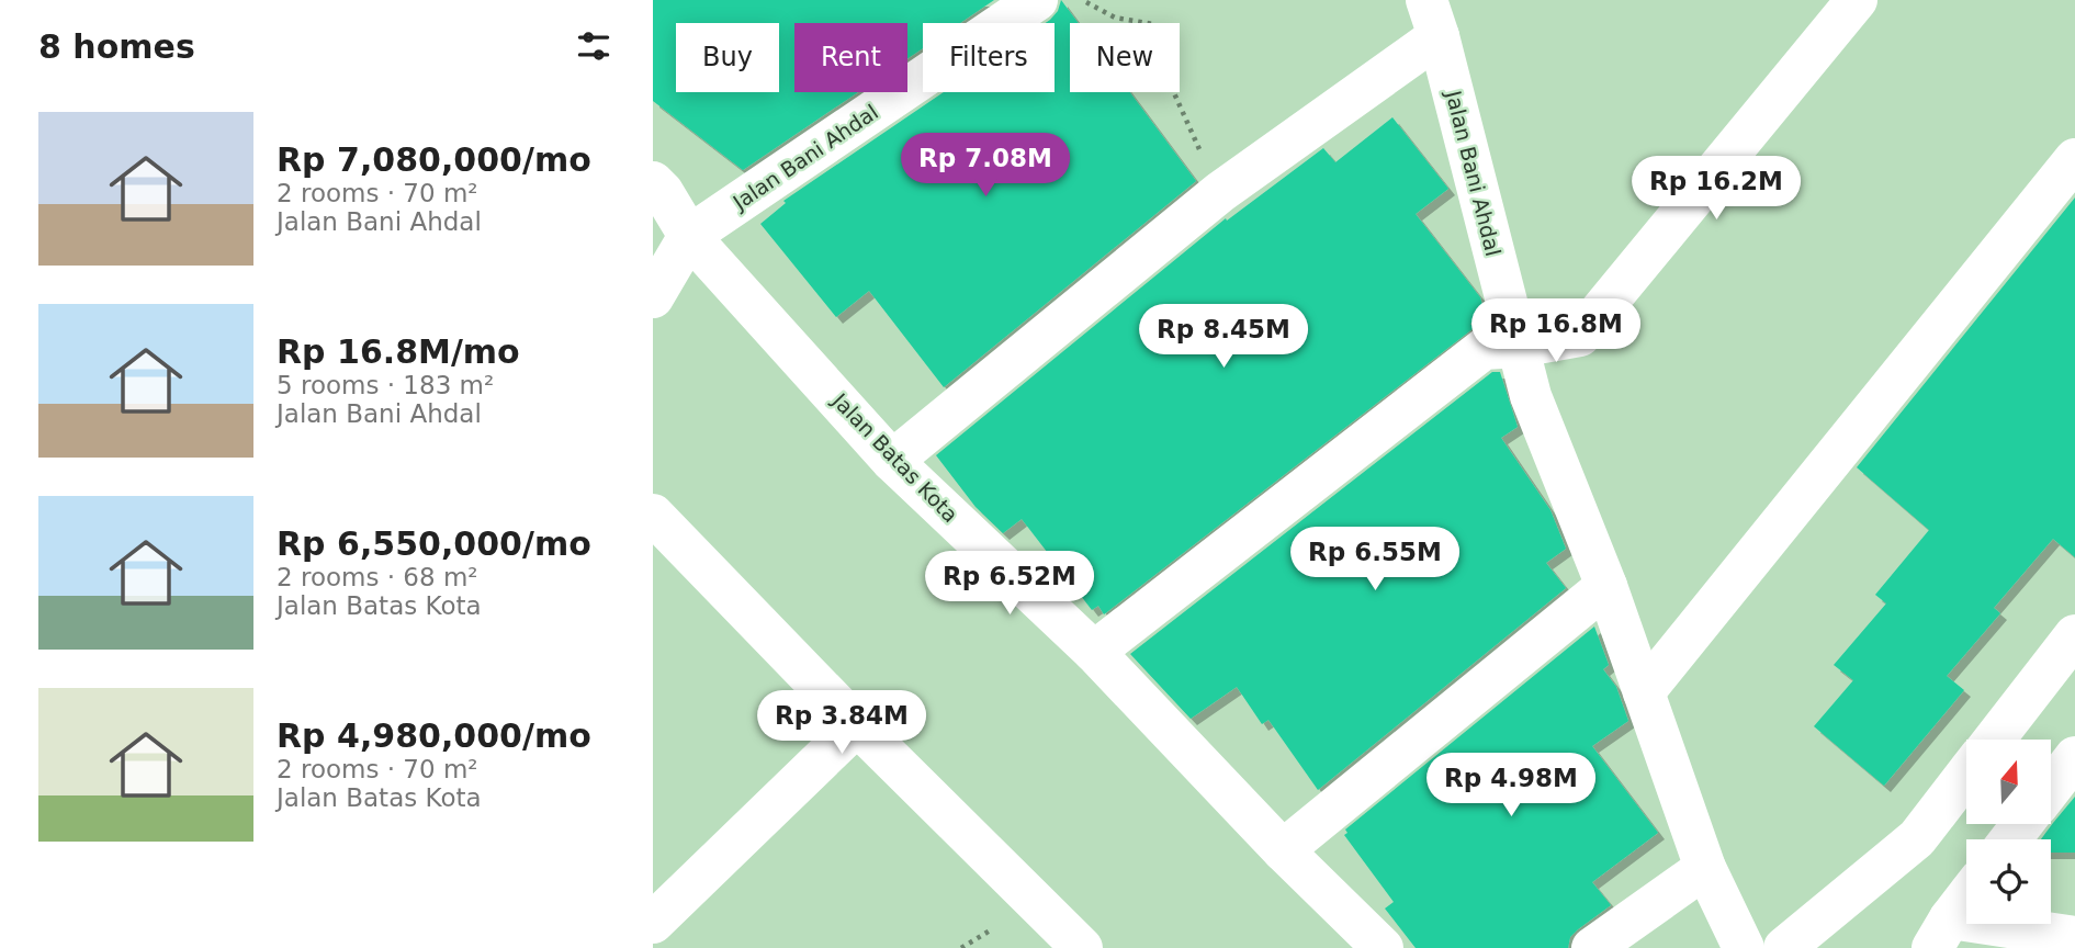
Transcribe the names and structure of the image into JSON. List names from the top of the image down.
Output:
{
  "streets": {
    "street": ["Jalan Bani Ahdal", "Jalan Batas Kota"]
  },
  "crossings": [
    ["Jalan Bani Ahdal", "Jalan Batas Kota"]
  ],
  "north": "top",
  "page": {
    "heading": "8 homes",
    "chip": [
      "Buy",
      "Rent",
      "Filters",
      "New"
    ],
    "list": [
      {
        "name": "Rp 7,080,000/mo",
        "note": "2 rooms · 70 m² · Jalan Bani Ahdal"
      },
      {
        "name": "Rp 16.8M/mo",
        "note": "5 rooms · 183 m² · Jalan Bani Ahdal"
      },
      {
        "name": "Rp 6,550,000/mo",
        "note": "2 rooms · 68 m² · Jalan Batas Kota"
      },
      {
        "name": "Rp 4,980,000/mo",
        "note": "2 rooms · 70 m² · Jalan Batas Kota"
      }
    ],
    "price": [
      "Rp 7.08M",
      "Rp 16.2M",
      "Rp 16.8M",
      "Rp 8.45M",
      "Rp 6.55M",
      "Rp 6.52M",
      "Rp 3.84M",
      "Rp 4.98M"
    ]
  }
}
